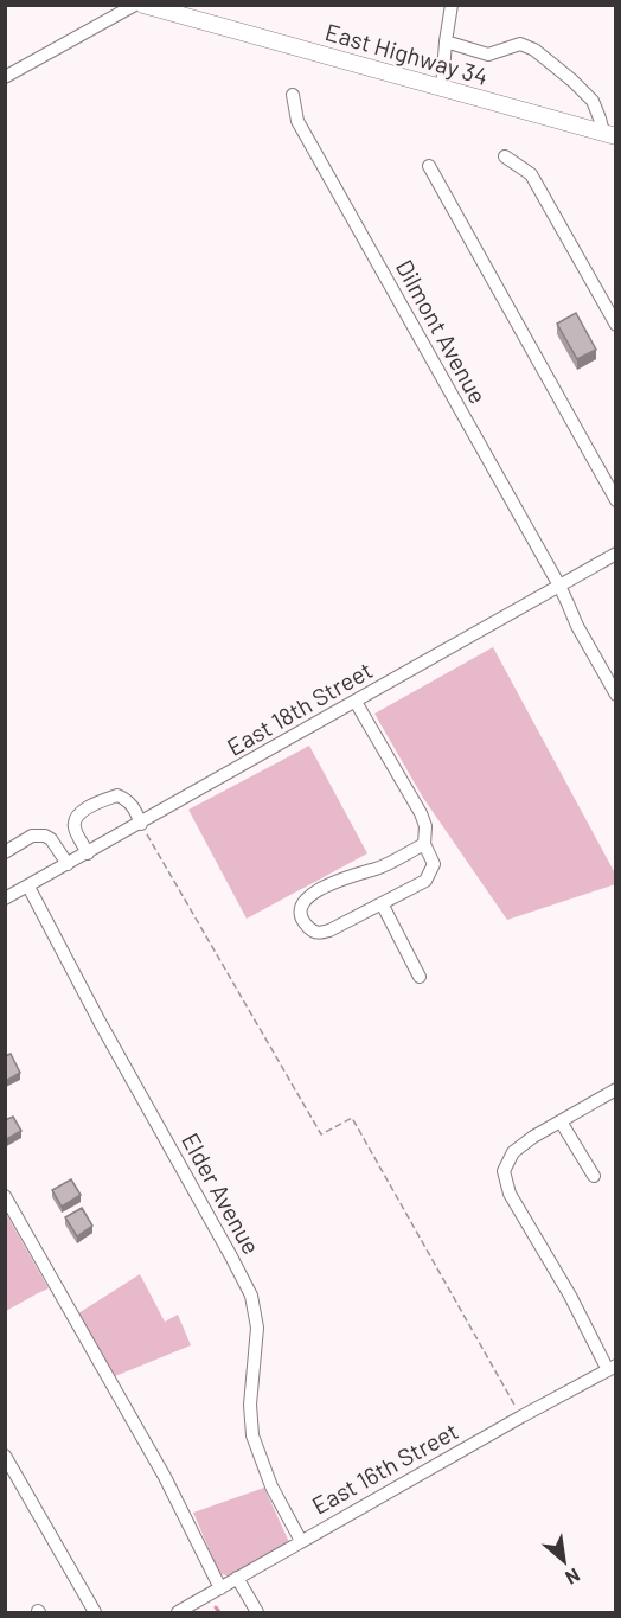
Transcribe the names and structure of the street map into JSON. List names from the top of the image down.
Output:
{
  "streets": {
    "main road": ["East Highway 34"],
    "street": [
      "Dilmont Avenue",
      "East 18th Street",
      "Elder Avenue",
      "East 16th Street"
    ]
  },
  "crossings": [
    ["Dilmont Avenue", "East 18th Street"],
    ["East 18th Street", "Elder Avenue"],
    ["Elder Avenue", "East 16th Street"]
  ],
  "north": "bottom right"
}
